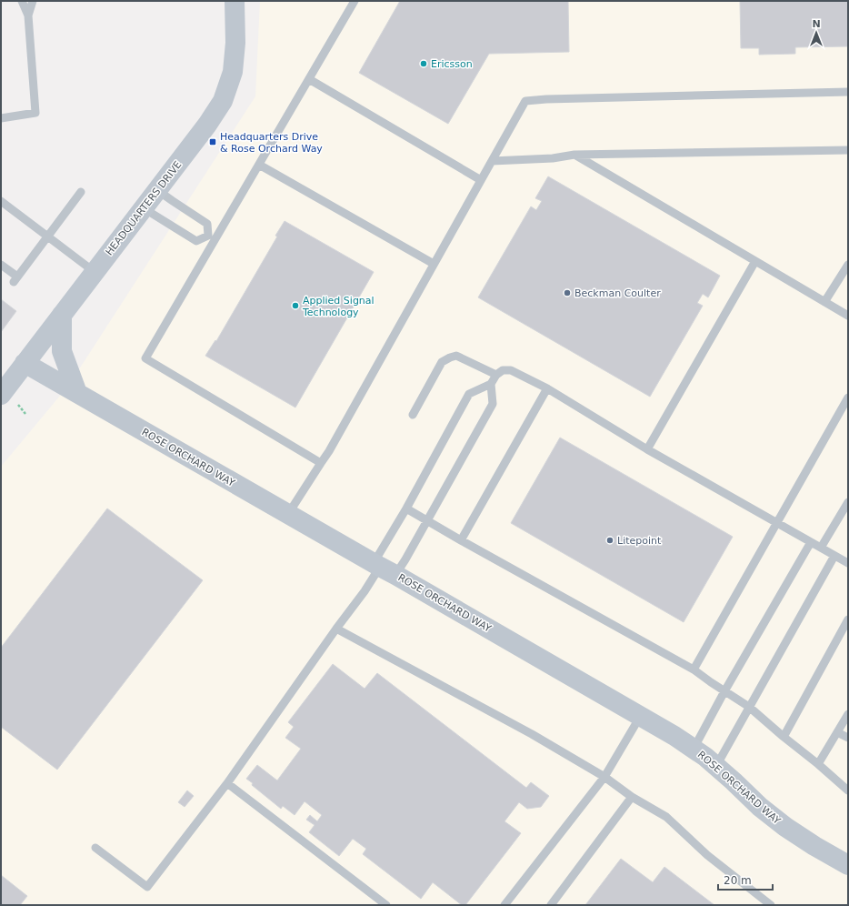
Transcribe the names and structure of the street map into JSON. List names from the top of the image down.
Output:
{
  "streets": {
    "street": ["HEADQUARTERS DRIVE", "ROSE ORCHARD WAY"]
  },
  "crossings": [
    ["HEADQUARTERS DRIVE", "ROSE ORCHARD WAY"]
  ],
  "places": {
    "other": [
      "Ericsson",
      "Beckman Coulter",
      "Applied Signal Technology",
      "Litepoint"
    ],
    "transit": ["Headquarters Drive & Rose Orchard Way"]
  },
  "scale_bar": "20 m",
  "north": "top"
}
